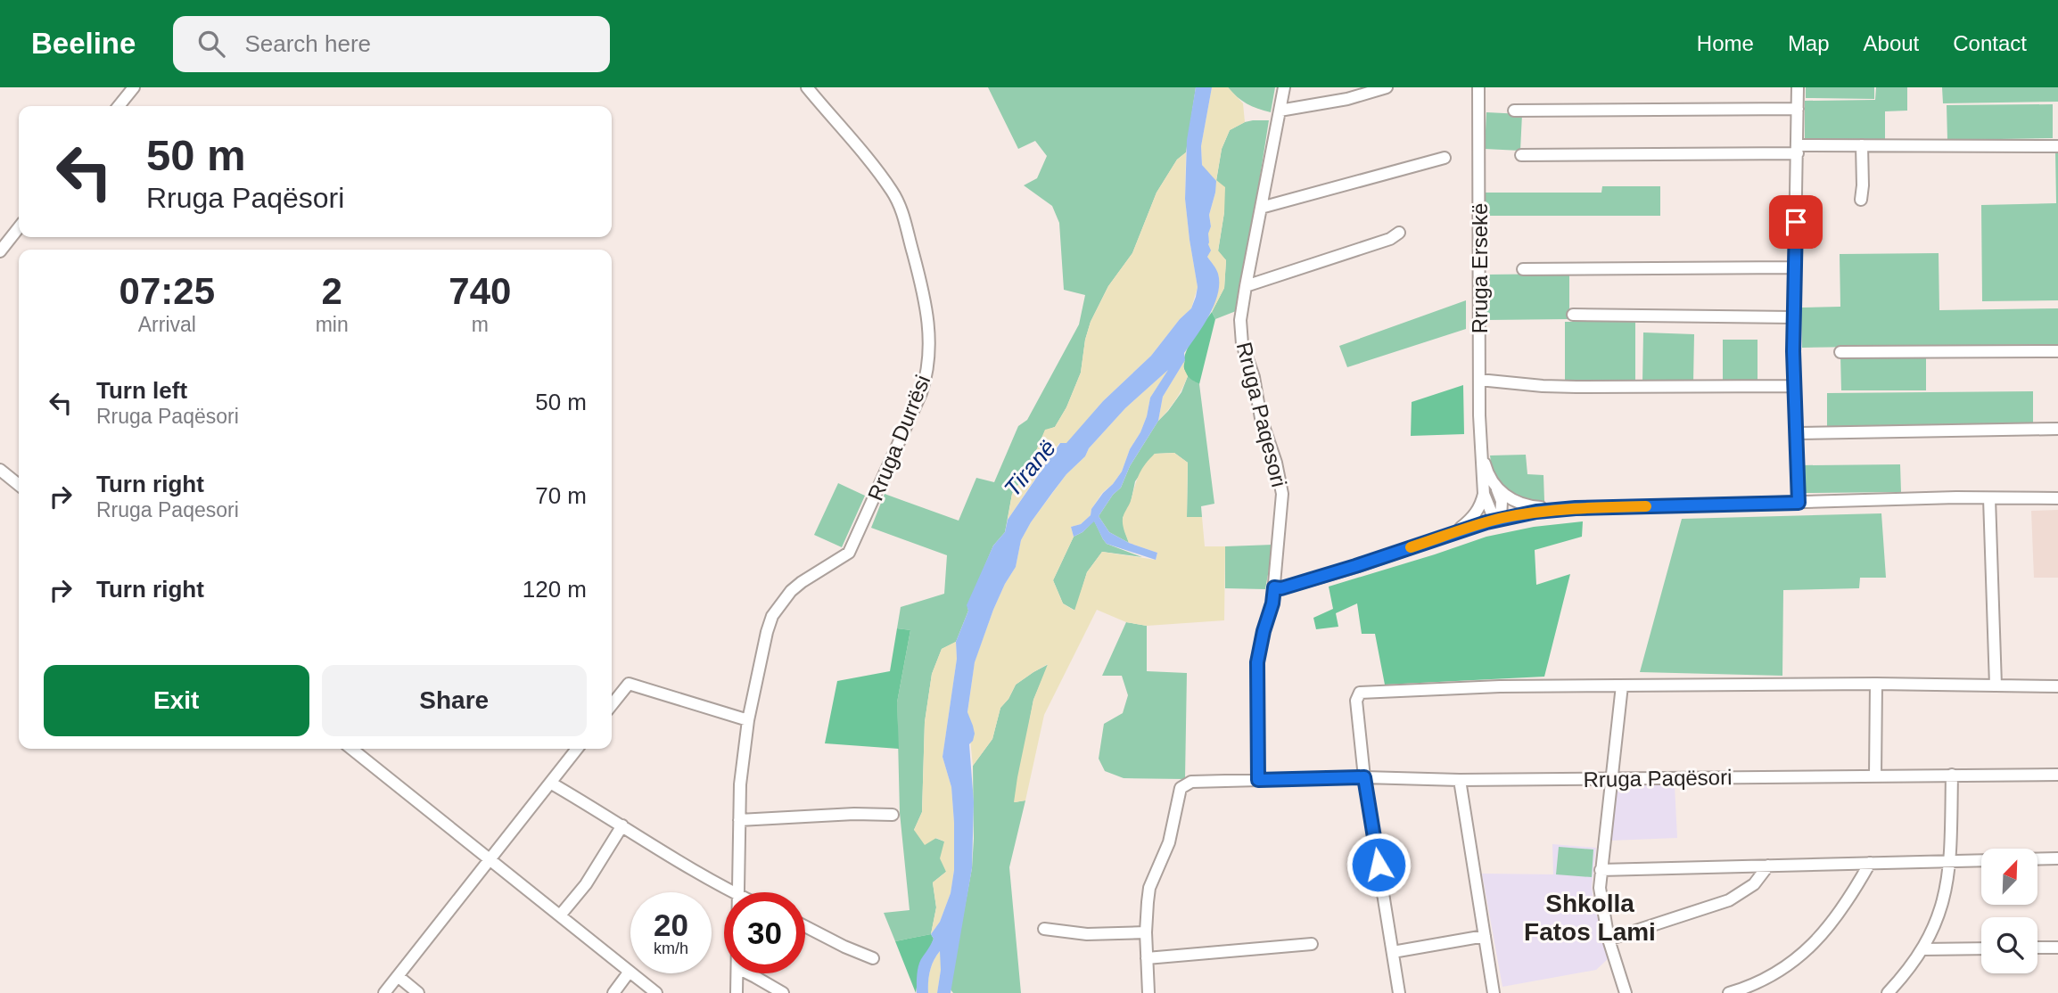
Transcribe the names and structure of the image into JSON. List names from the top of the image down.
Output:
{
  "streets": {
    "street": [
      "Rruga Ersekë",
      "Rruga Paqesori",
      "Rruga Durrësi",
      "Rruga Paqësori"
    ]
  },
  "crossings": [
    ["Rruga Paqesori", "Rruga Paqësori"]
  ],
  "districts": ["Shkolla Fatos Lami"],
  "water": ["Tiranë"],
  "north": "top right",
  "page": {
    "header": "Beeline",
    "search": "Search here",
    "nav": [
      "Home",
      "Map",
      "About",
      "Contact"
    ],
    "turn": ["50 m", "Rruga Paqësori"],
    "eta": [
      "07:25",
      "Arrival",
      "2",
      "min",
      "740",
      "m"
    ],
    "list": [
      {
        "name": "Turn left",
        "note": "Rruga Paqësori",
        "value": "50 m"
      },
      {
        "name": "Turn right",
        "note": "Rruga Paqesori",
        "value": "70 m"
      },
      {
        "name": "Turn right",
        "value": "120 m"
      }
    ],
    "buttons": ["Exit", "Share"],
    "speed": "20 km/h",
    "limit": "30"
  }
}
